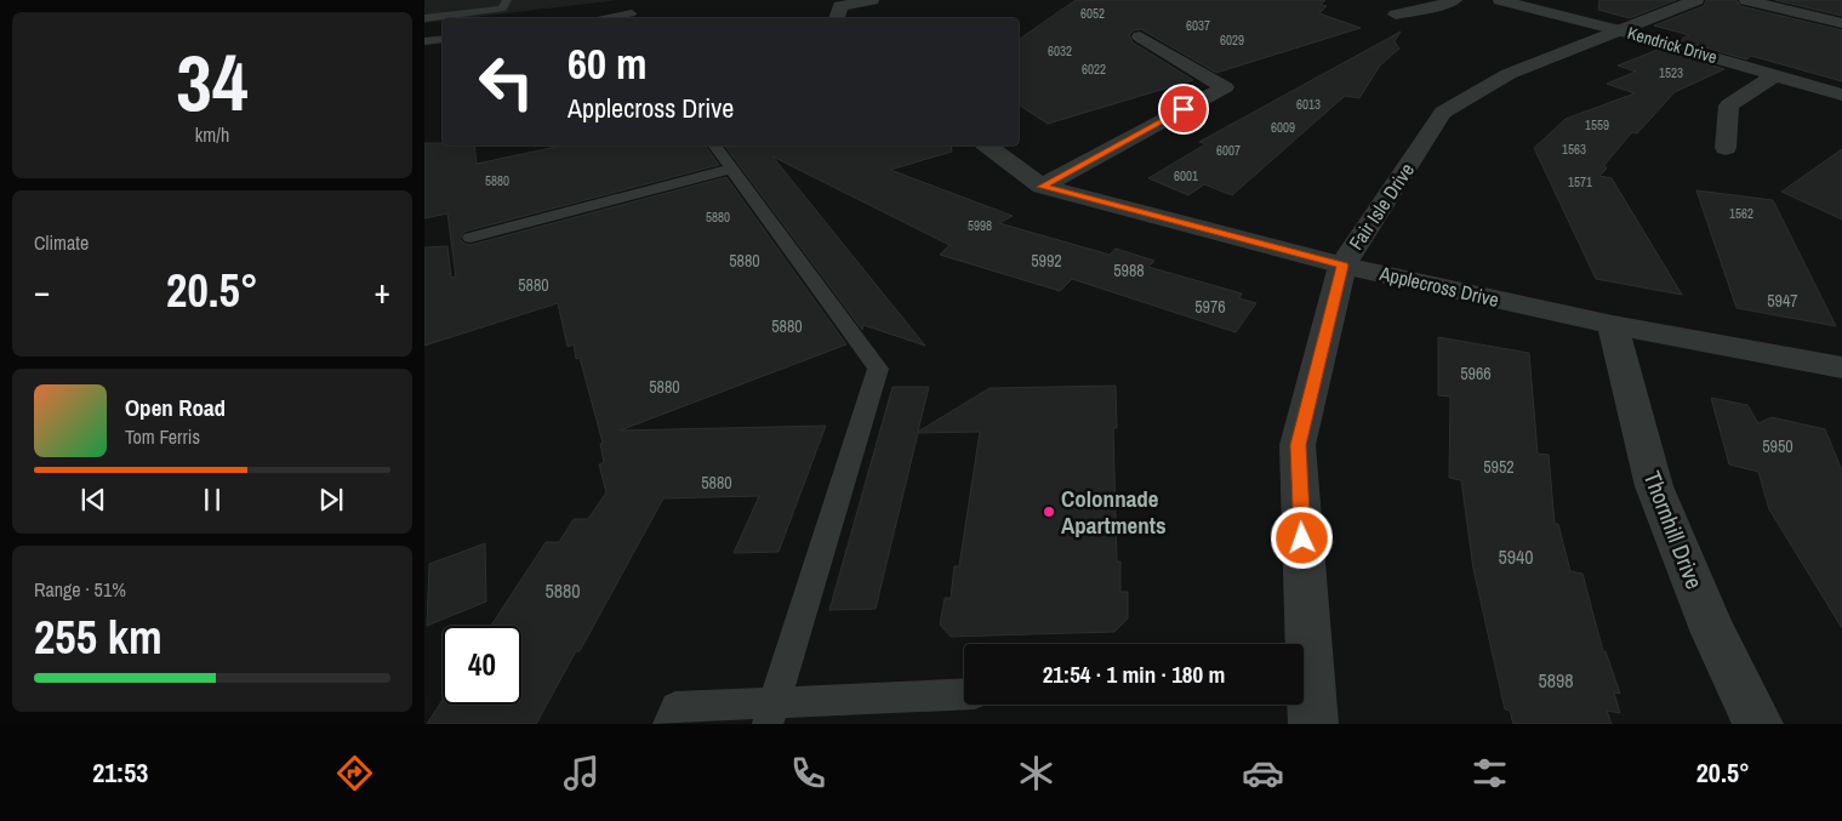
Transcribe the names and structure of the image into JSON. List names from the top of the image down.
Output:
{
  "streets": {
    "street": [
      "Kendrick Drive",
      "Fair Isle Drive",
      "Applecross Drive",
      "Thornhill Drive"
    ]
  },
  "crossings": [
    ["Kendrick Drive", "Fair Isle Drive"],
    ["Fair Isle Drive", "Applecross Drive"],
    ["Applecross Drive", "Thornhill Drive"]
  ],
  "places": ["Colonnade Apartments"],
  "house_numbers": [
    "6052",
    "6037",
    "6029",
    "6032",
    "6022",
    "1523",
    "6013",
    "1559",
    "6009",
    "1563",
    "6007",
    "6001",
    "5880",
    "1571",
    "1562",
    "5880",
    "5998",
    "5880",
    "5992",
    "5988",
    "5880",
    "5947",
    "5976",
    "5880",
    "5966",
    "5880",
    "5950",
    "5952",
    "5880",
    "5940",
    "5880",
    "5898"
  ],
  "page": {
    "tile": [
      ["34", "km/h"],
      "Climate",
      ["Range · 51%", "255 km"]
    ],
    "turn": ["60 m", "Applecross Drive"],
    "heat": ["−", "20.5°", "+"],
    "song": ["Open Road", "Tom Ferris"],
    "limit": "40",
    "trip": "21:54 · 1 min · 180 m",
    "tabs": ["21:53", "20.5°"]
  }
}
